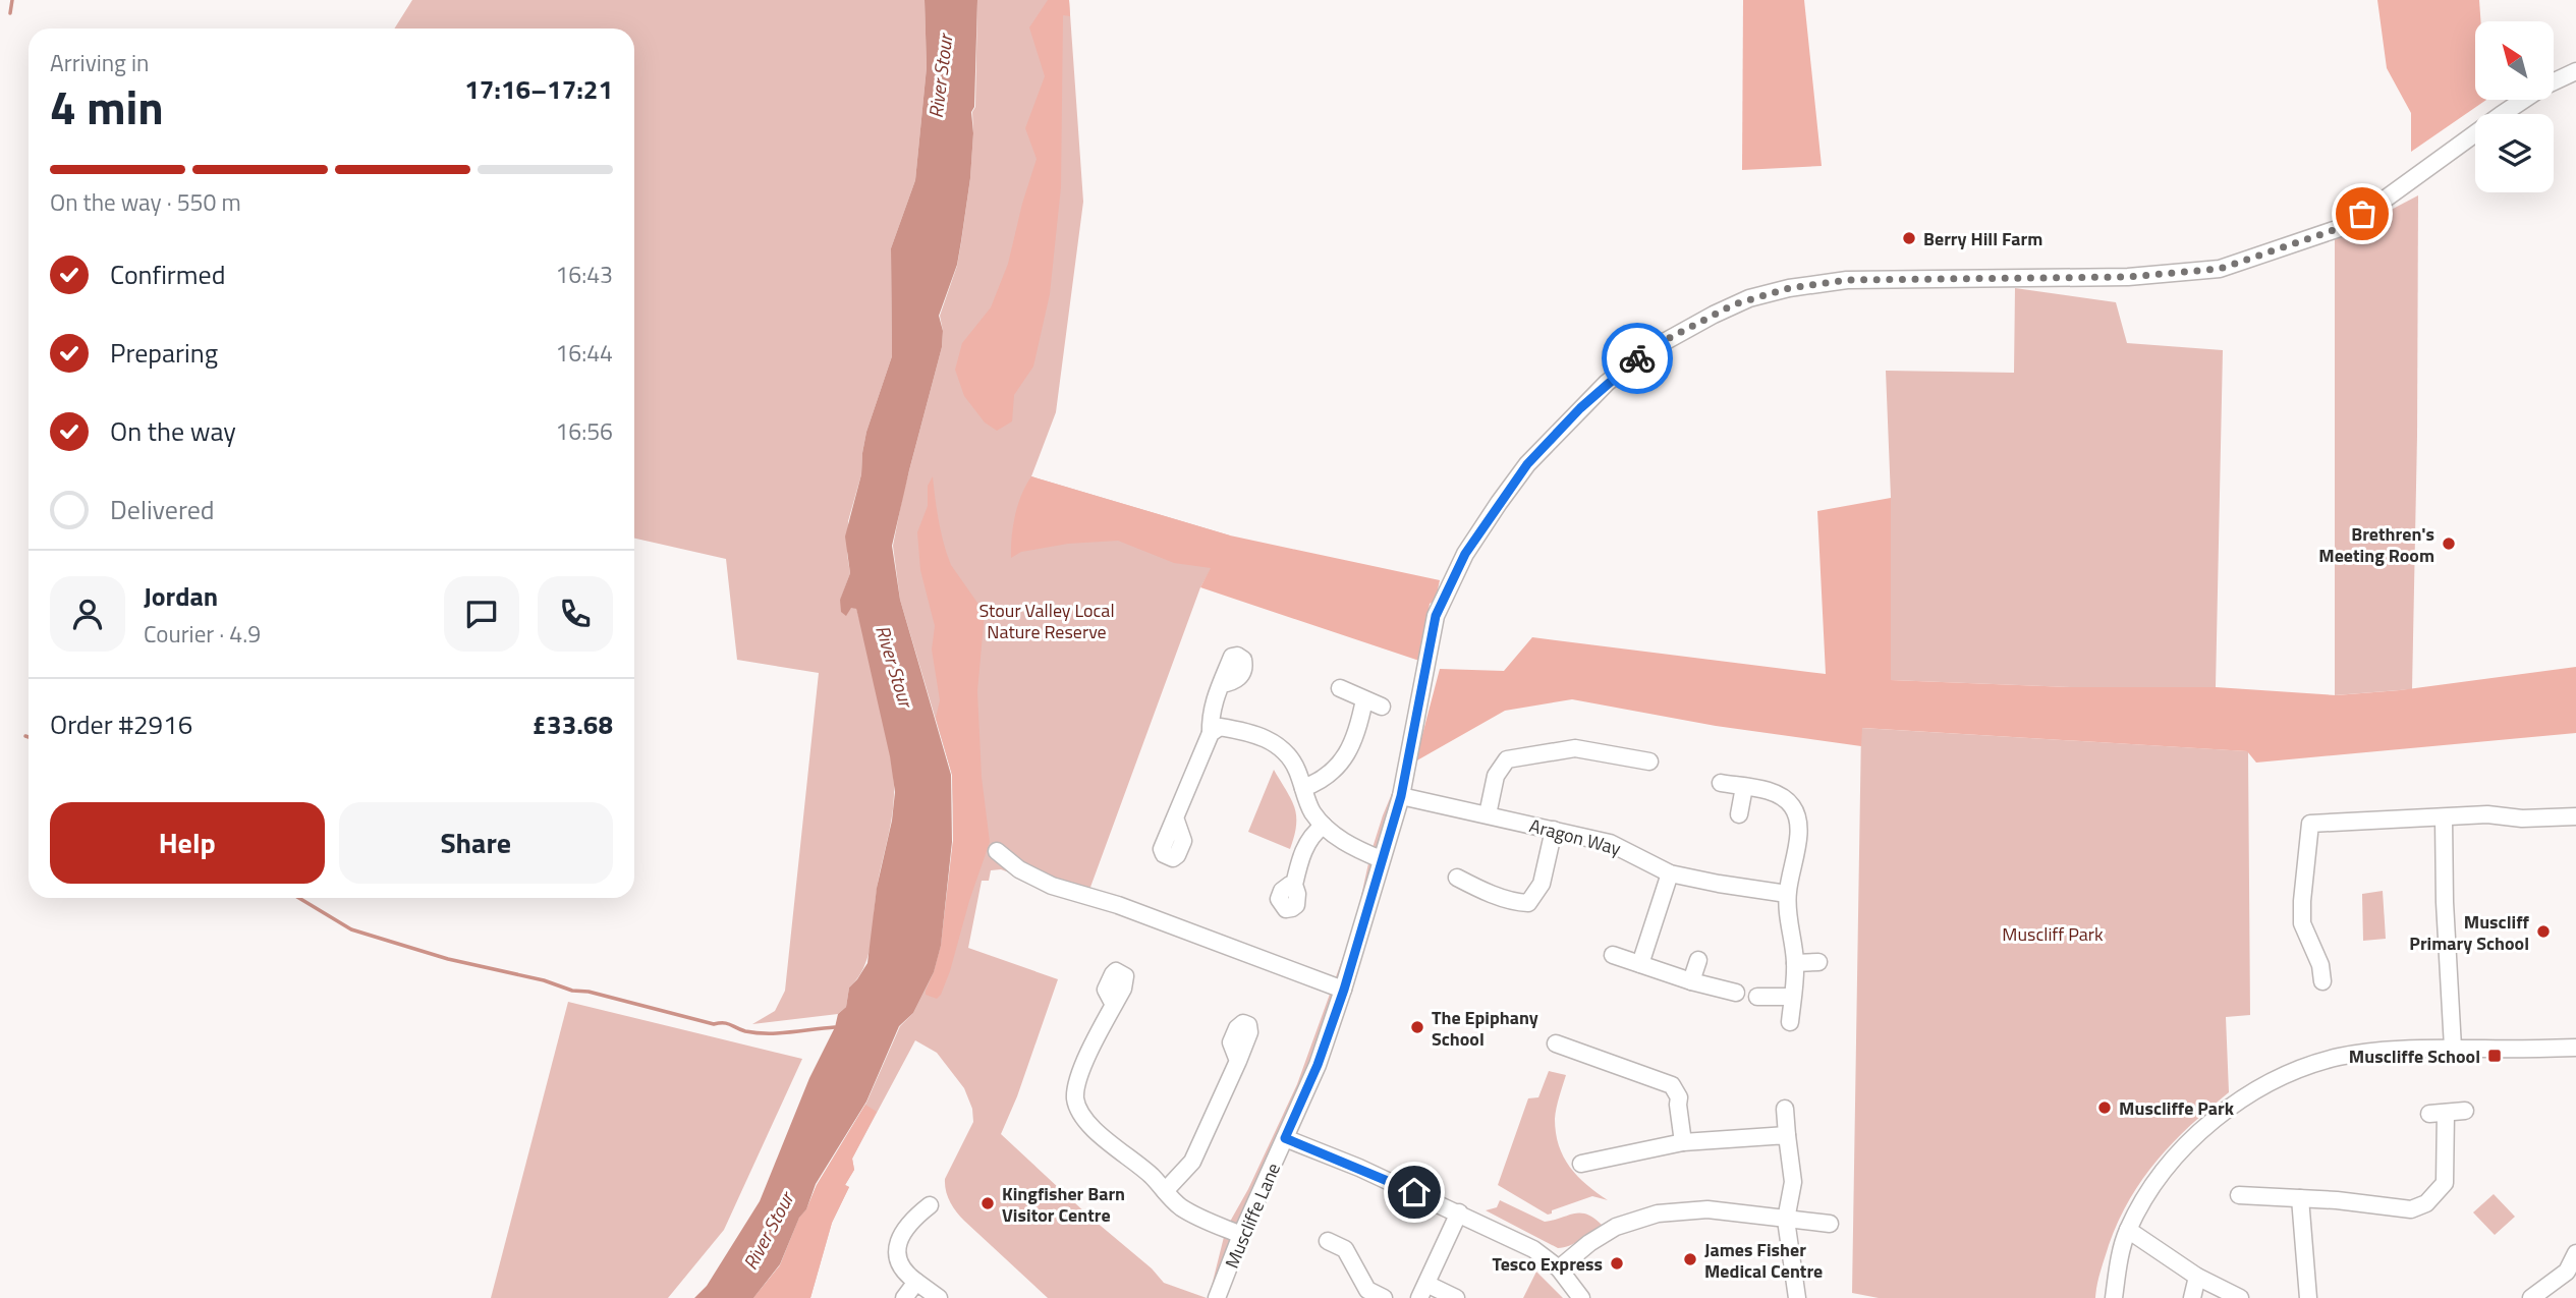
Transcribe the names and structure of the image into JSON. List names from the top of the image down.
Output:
{
  "streets": {
    "street": ["Aragon Way", "Muscliffe Lane"]
  },
  "crossings": [
    ["Aragon Way", "Muscliffe Lane"]
  ],
  "water": ["River Stour"],
  "parks": ["Stour Valley Local Nature Reserve", "Muscliff Park"],
  "places": {
    "other": [
      "Berry Hill Farm",
      "Brethren's Meeting Room",
      "Muscliff Primary School",
      "The Epiphany School",
      "Muscliffe Park",
      "Kingfisher Barn Visitor Centre",
      "James Fisher Medical Centre",
      "Tesco Express"
    ],
    "transit": ["Muscliffe School"]
  },
  "north": "top left",
  "page": {
    "heading": ["4 min", "Arriving in", "17:16–17:21"],
    "panel": [
      "Jordan",
      "Courier · 4.9",
      "Order #2916",
      "£33.68"
    ],
    "bar": "On the way · 550 m",
    "list": [
      ["Confirmed", "16:43"],
      ["Preparing", "16:44"],
      ["On the way", "16:56"],
      "Delivered"
    ],
    "buttons": ["Help", "Share"]
  }
}
